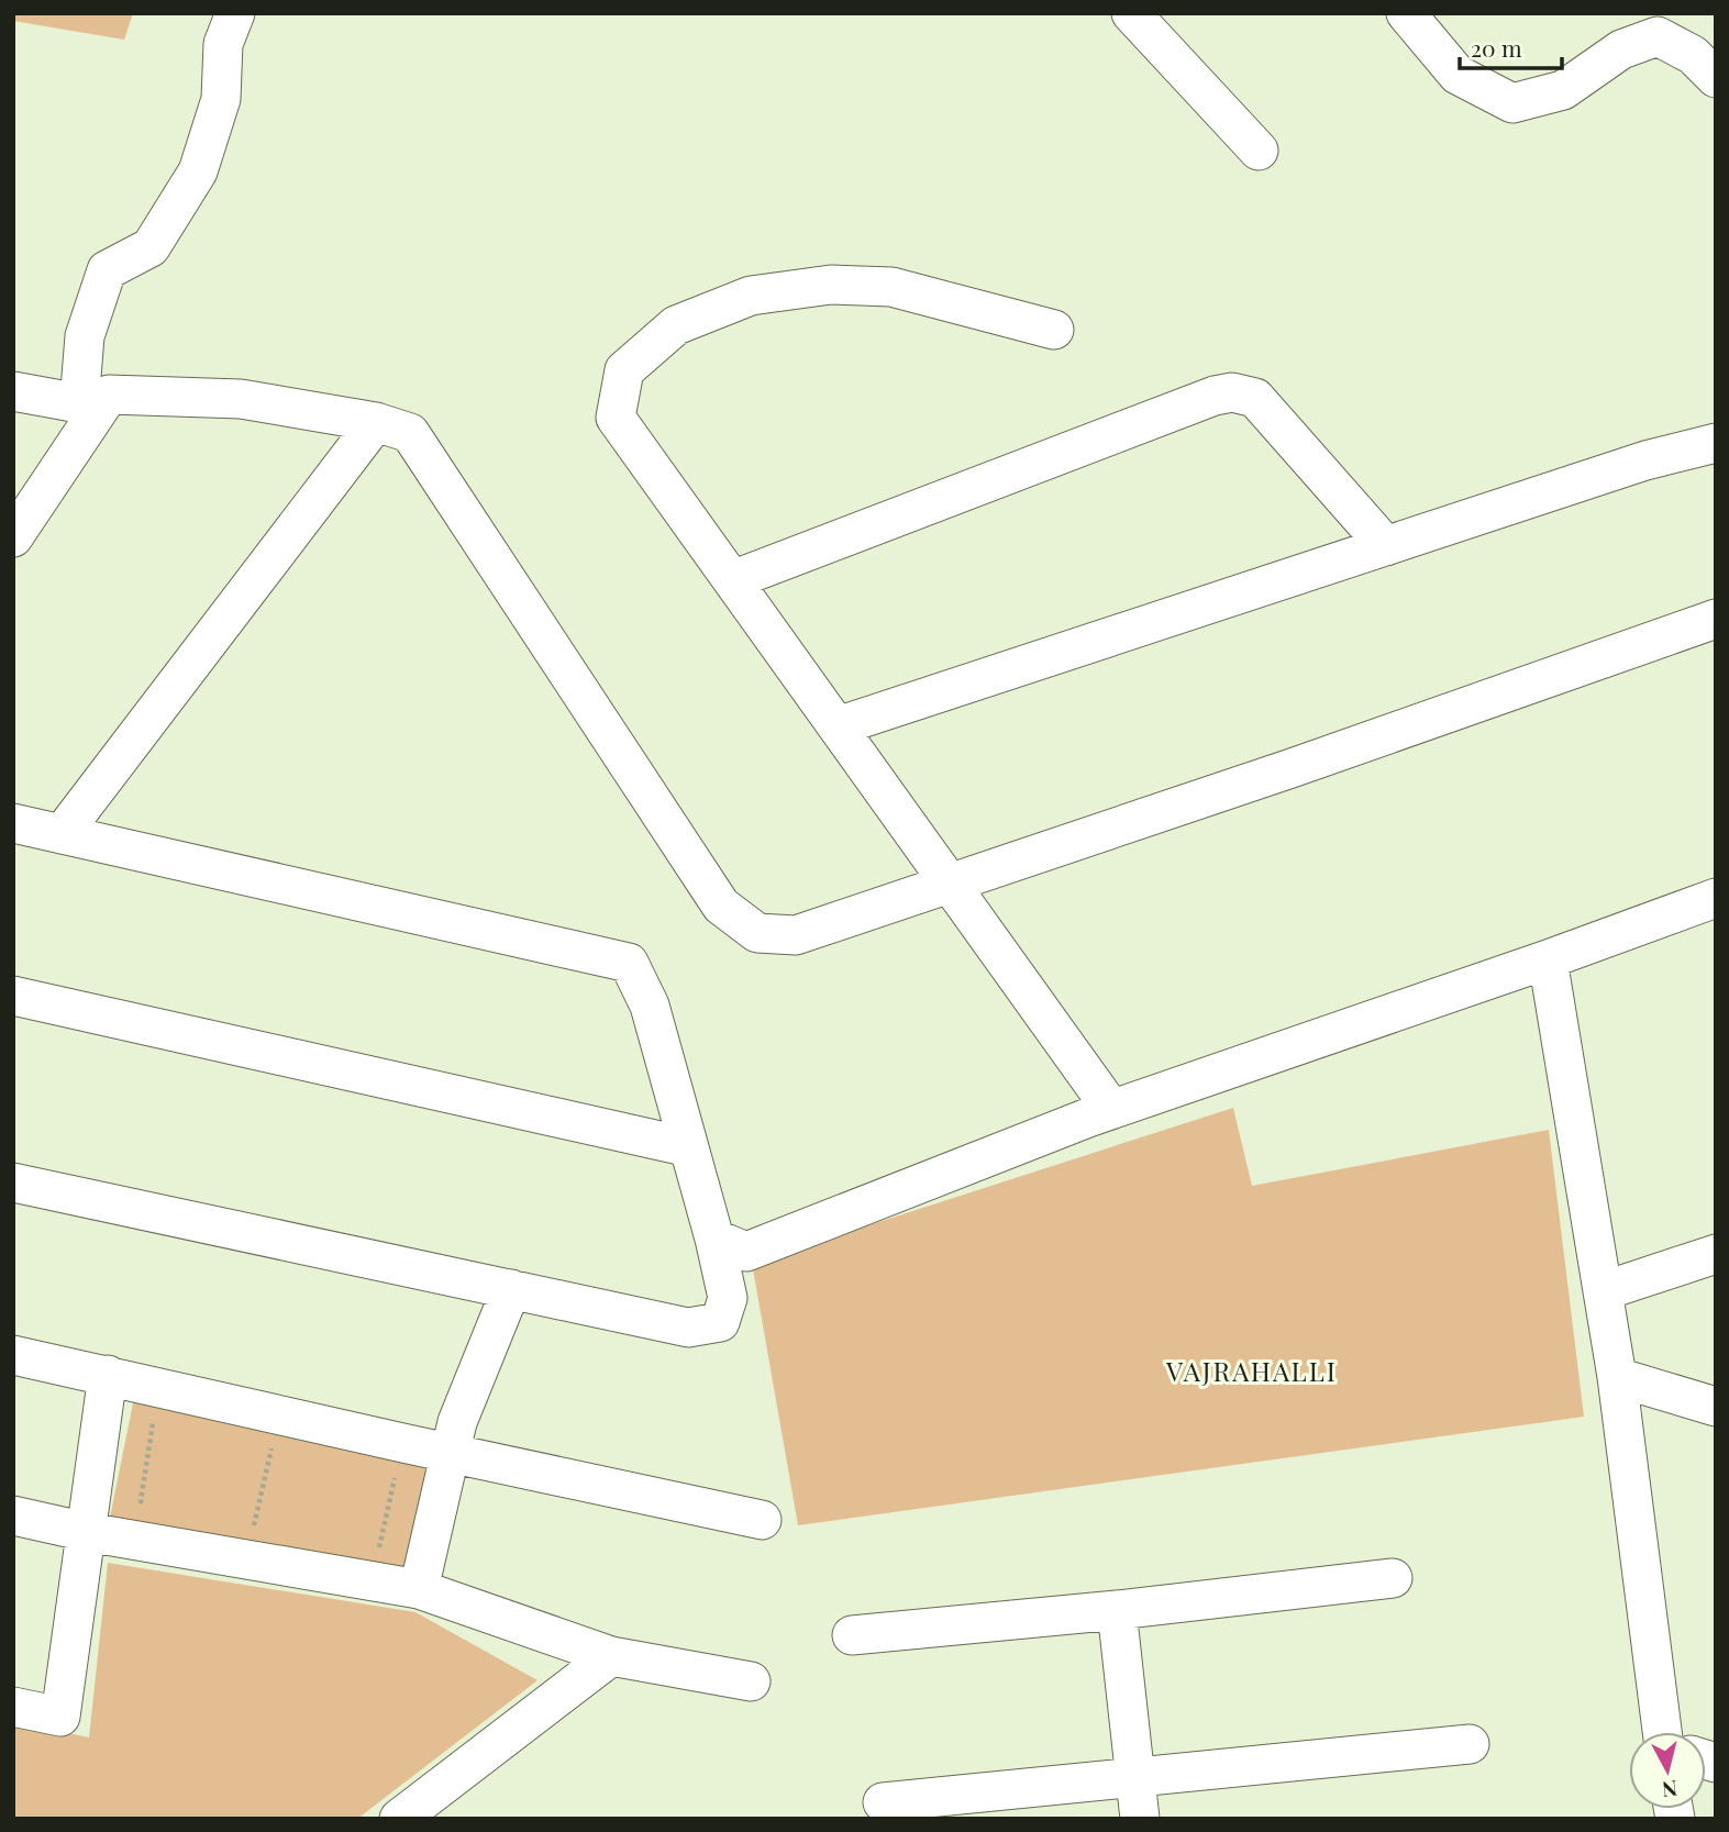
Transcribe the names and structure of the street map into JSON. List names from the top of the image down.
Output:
{
  "districts": ["VAJRAHALLI"],
  "scale_bar": "20 m",
  "north": "bottom"
}
